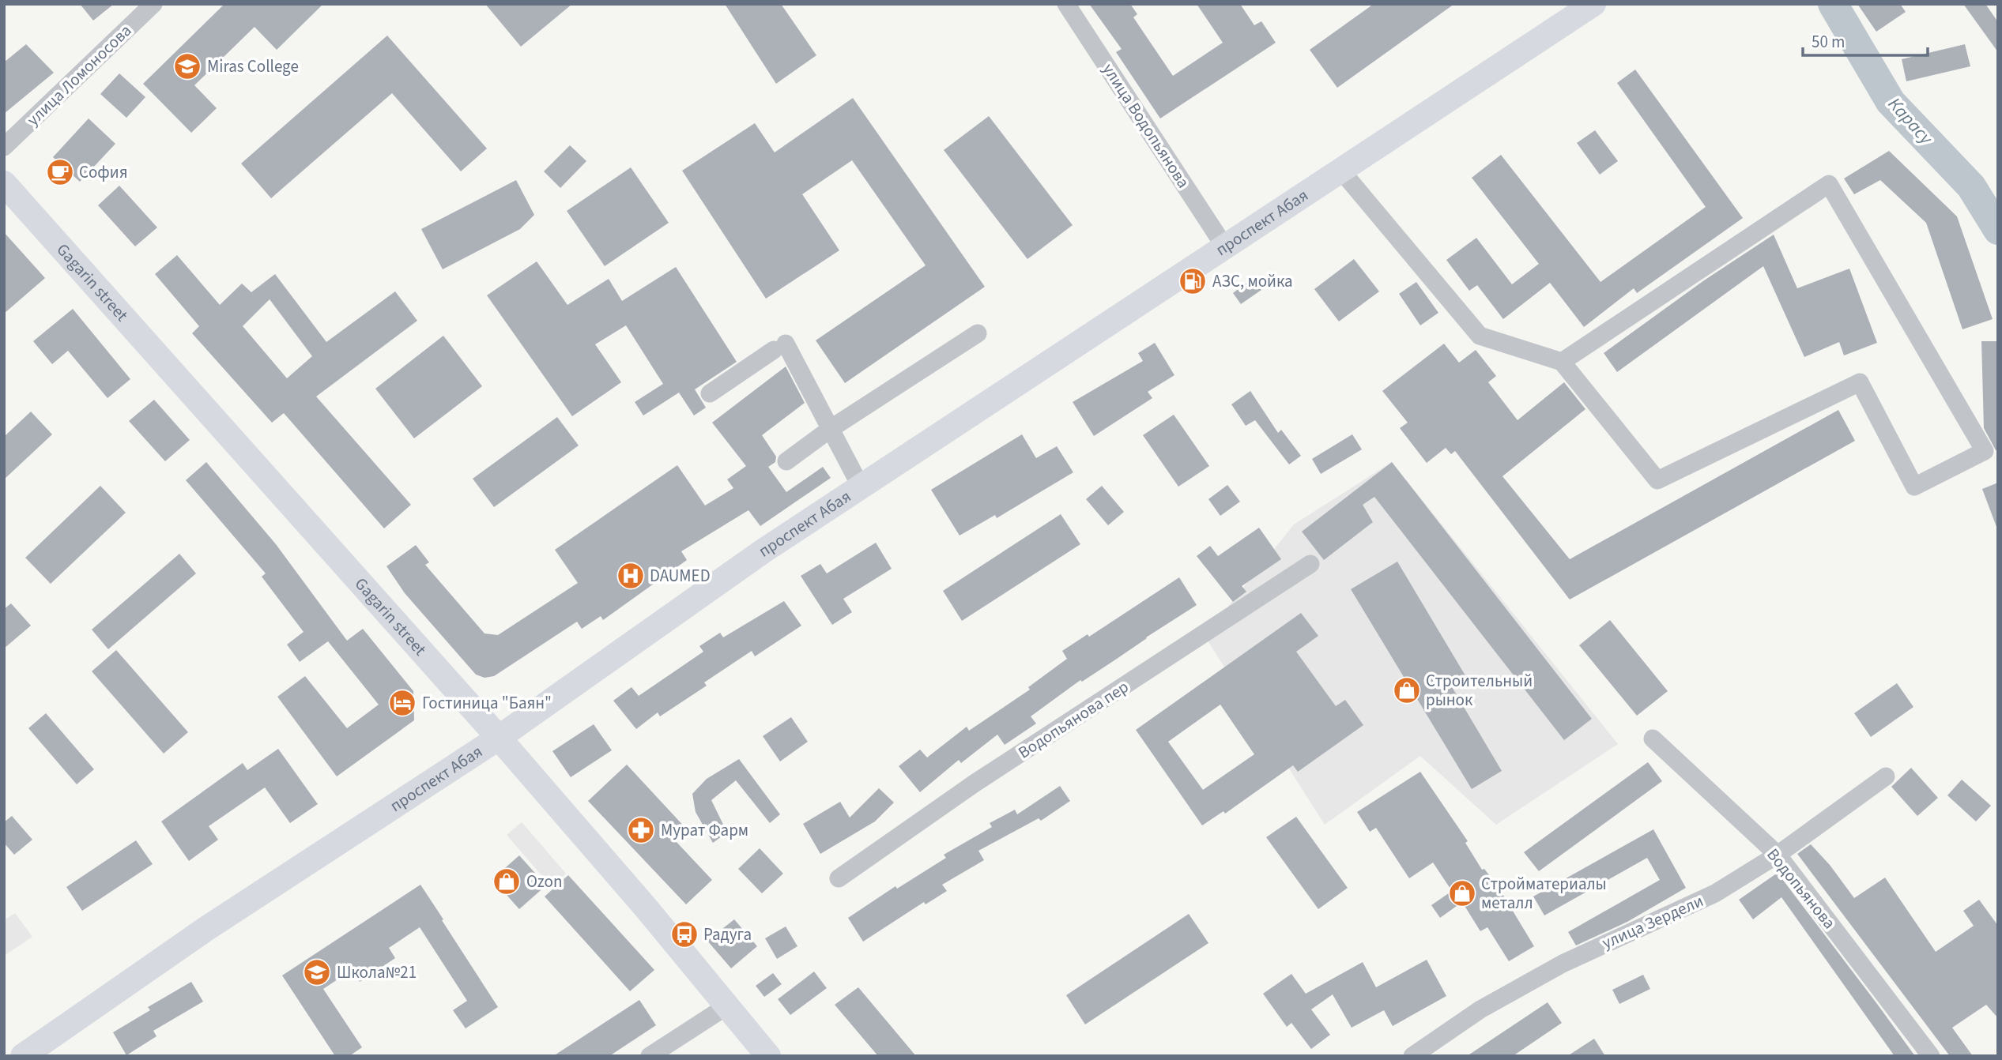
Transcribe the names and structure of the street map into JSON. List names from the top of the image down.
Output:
{
  "streets": {
    "main road": ["проспект Абая", "Gagarin street"],
    "street": [
      "улица Ломоносова",
      "улица Водопьянова",
      "Водопьянова пер",
      "Водопьянова",
      "улица Зердели"
    ]
  },
  "crossings": [
    ["улица Водопьянова", "проспект Абая"],
    ["проспект Абая", "Gagarin street"],
    ["Водопьянова", "улица Зердели"]
  ],
  "water": ["Карасу"],
  "places": {
    "school or university": ["Miras College", "Школа№21"],
    "cafe": ["София"],
    "fuel station": ["АЗС, мойка"],
    "hospital": ["DAUMED"],
    "shop": ["Строительный рынок", "Ozon", "Стройматериалы металл"],
    "hotel": ["Гостиница \"Баян\""],
    "pharmacy": ["Мурат Фарм"],
    "bus stop": ["Радуга"]
  },
  "scale_bar": "50 m"
}
